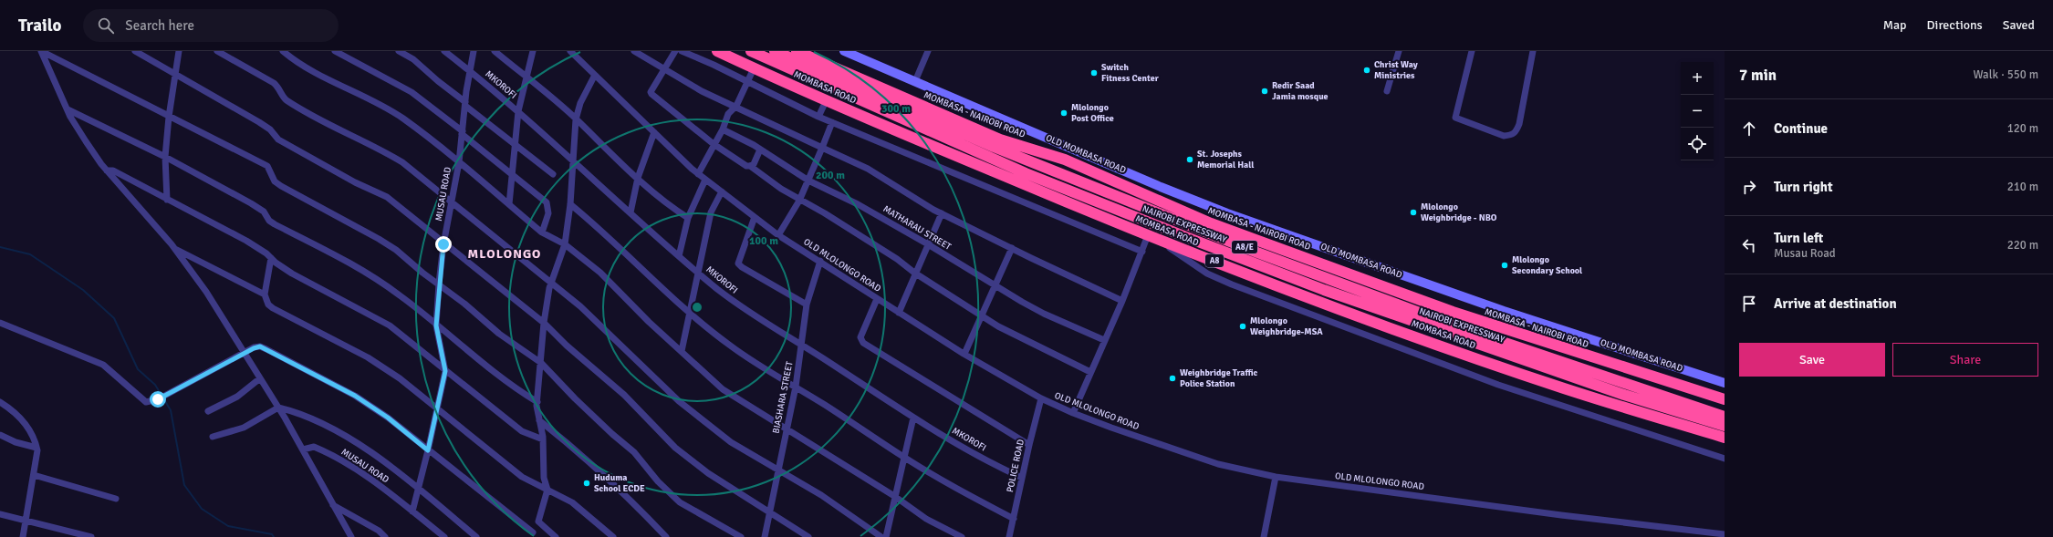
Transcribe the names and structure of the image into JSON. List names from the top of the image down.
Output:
{
  "streets": {
    "highway": [
      "MOMBASA ROAD",
      "MOMBASA - NAIROBI ROAD",
      "NAIROBI EXPRESSWAY",
      "A8/E",
      "A8"
    ],
    "street": [
      "MKOROFI",
      "OLD MOMBASA ROAD",
      "MUSAU ROAD",
      "MATHARAU STREET",
      "OLD MLOLONGO ROAD",
      "BIASHARA STREET",
      "POLICE ROAD"
    ]
  },
  "crossings": [
    ["MKOROFI", "MUSAU ROAD"],
    ["MKOROFI", "BIASHARA STREET"],
    ["MKOROFI", "POLICE ROAD"],
    ["OLD MLOLONGO ROAD", "BIASHARA STREET"],
    ["OLD MLOLONGO ROAD", "POLICE ROAD"]
  ],
  "districts": ["MLOLONGO"],
  "places": [
    "Christ Way Ministries",
    "Switch Fitness Center",
    "Redir Saad Jamia mosque",
    "Mlolongo Post Office",
    "St. Josephs Memorial Hall",
    "Mlolongo Weighbridge - NBO",
    "Mlolongo Secondary School",
    "Mlolongo Weighbridge-MSA",
    "Weighbridge Traffic Police Station",
    "Huduma School ECDE"
  ],
  "page": {
    "header": "Trailo",
    "search": "Search here",
    "nav": ["Map", "Directions", "Saved"],
    "heading": ["7 min", "Walk · 550 m"],
    "map_buttons": ["+", "−"],
    "list": [
      ["Continue", "120 m"],
      ["Turn right", "210 m"],
      ["Turn left", "Musau Road", "220 m"],
      "Arrive at destination"
    ],
    "buttons": ["Save", "Share"]
  },
  "rings": ["300 m", "200 m", "100 m"]
}
